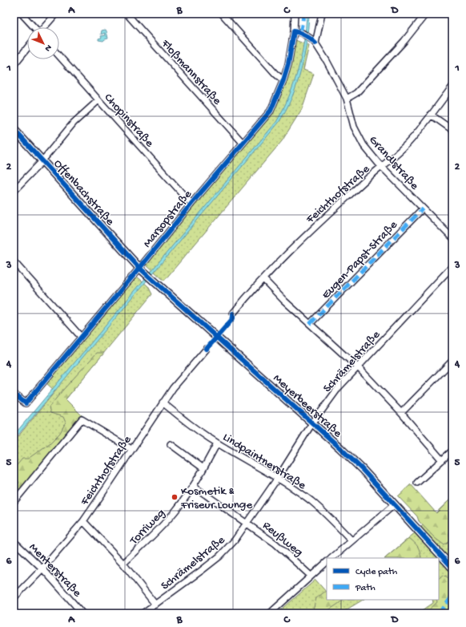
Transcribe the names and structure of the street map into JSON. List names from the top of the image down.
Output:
{
  "streets": {
    "street": [
      "Floßmannstraße",
      "Chopinstraße",
      "Grandlstraße",
      "Offenbachstraße",
      "Feichthofstraße",
      "Marsopstraße",
      "Eugen-Papst-Straße",
      "Schrämelstraße",
      "Meyerbeerstraße",
      "Lindpaintnerstraße",
      "Torriweg",
      "Reußweg",
      "Menterstraße"
    ]
  },
  "crossings": [
    ["Floßmannstraße", "Marsopstraße"],
    ["Chopinstraße", "Marsopstraße"],
    ["Grandlstraße", "Feichthofstraße"],
    ["Grandlstraße", "Marsopstraße"],
    ["Grandlstraße", "Eugen-Papst-Straße"],
    ["Offenbachstraße", "Marsopstraße"],
    ["Offenbachstraße", "Meyerbeerstraße"],
    ["Feichthofstraße", "Lindpaintnerstraße"],
    ["Feichthofstraße", "Menterstraße"],
    ["Marsopstraße", "Meyerbeerstraße"],
    ["Schrämelstraße", "Meyerbeerstraße"],
    ["Schrämelstraße", "Lindpaintnerstraße"],
    ["Schrämelstraße", "Reußweg"],
    ["Lindpaintnerstraße", "Torriweg"],
    ["Torriweg", "Reußweg"]
  ],
  "places": ["Kosmetik & Friseur Lounge"],
  "legend": ["Cycle path", "Path"],
  "north": "bottom right",
  "grid": {
    "columns": [
      "A",
      "B",
      "C",
      "D"
    ],
    "rows": [
      "1",
      "2",
      "3",
      "4",
      "5",
      "6"
    ]
  }
}
